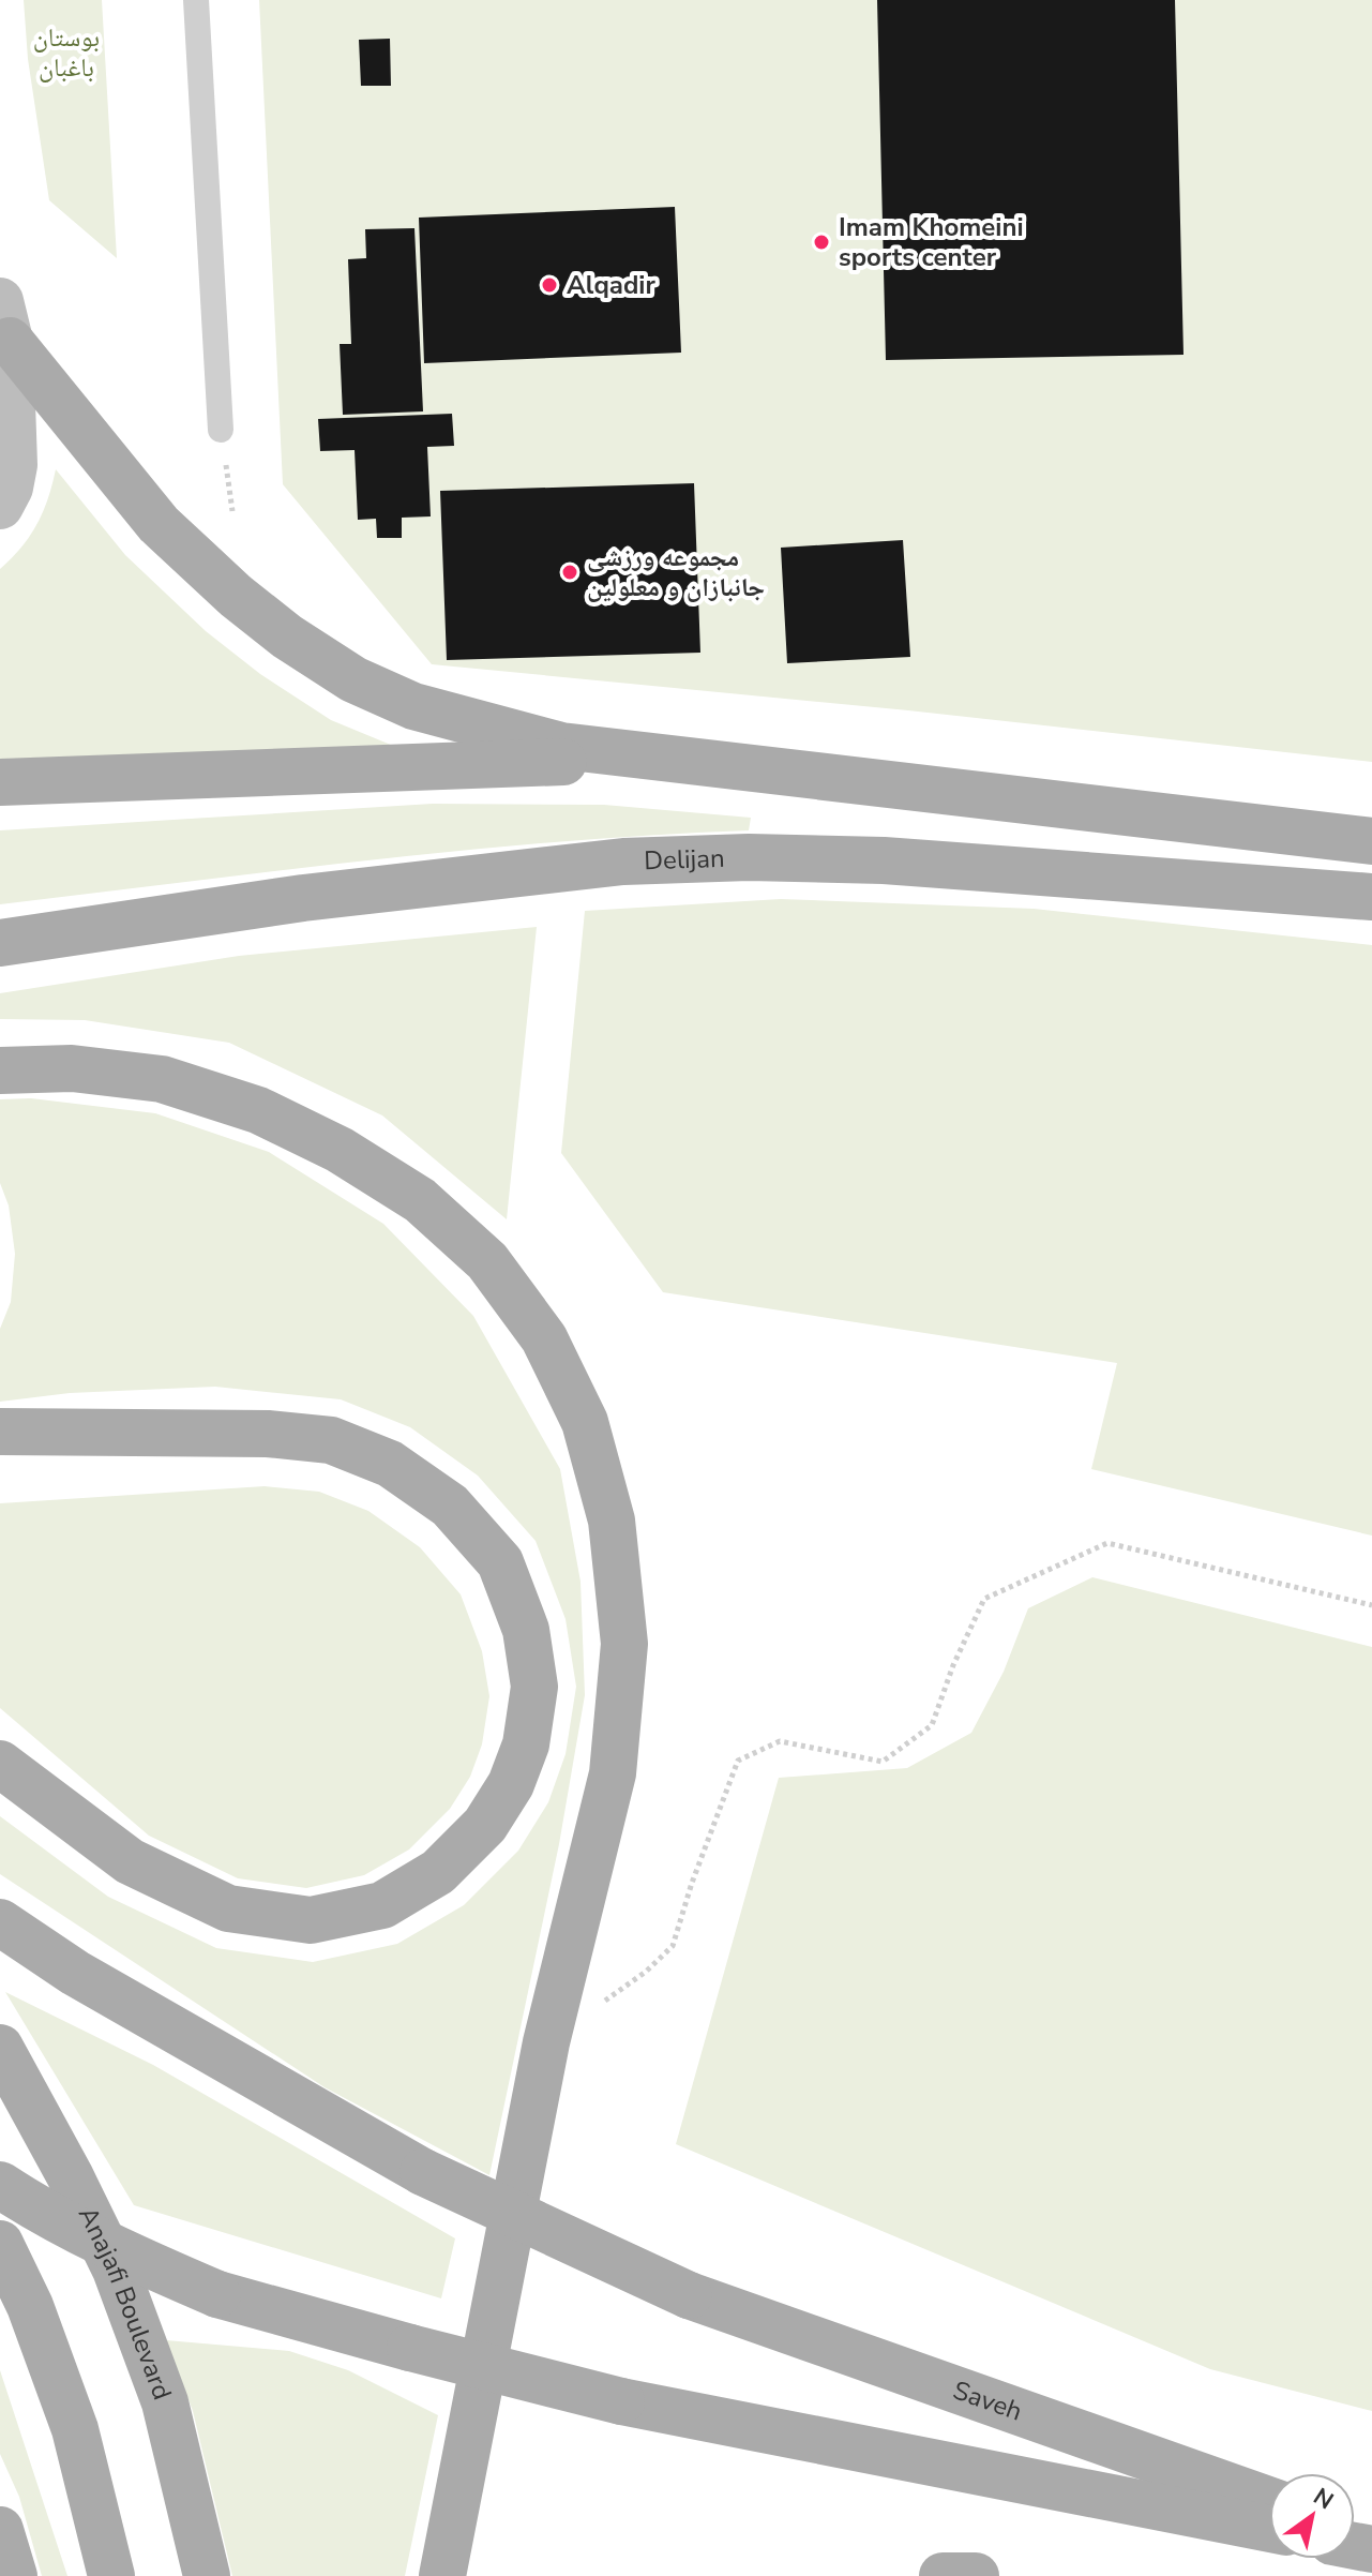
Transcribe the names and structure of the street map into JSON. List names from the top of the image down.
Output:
{
  "streets": {
    "main road": ["Delijan", "Anajafi Boulevard", "Saveh"]
  },
  "parks": ["بوستان باغبان"],
  "places": ["Imam Khomeini sports center", "Alqadir", "مجموعه ورزشی جانبازان و معلولین"],
  "north": "top right"
}
